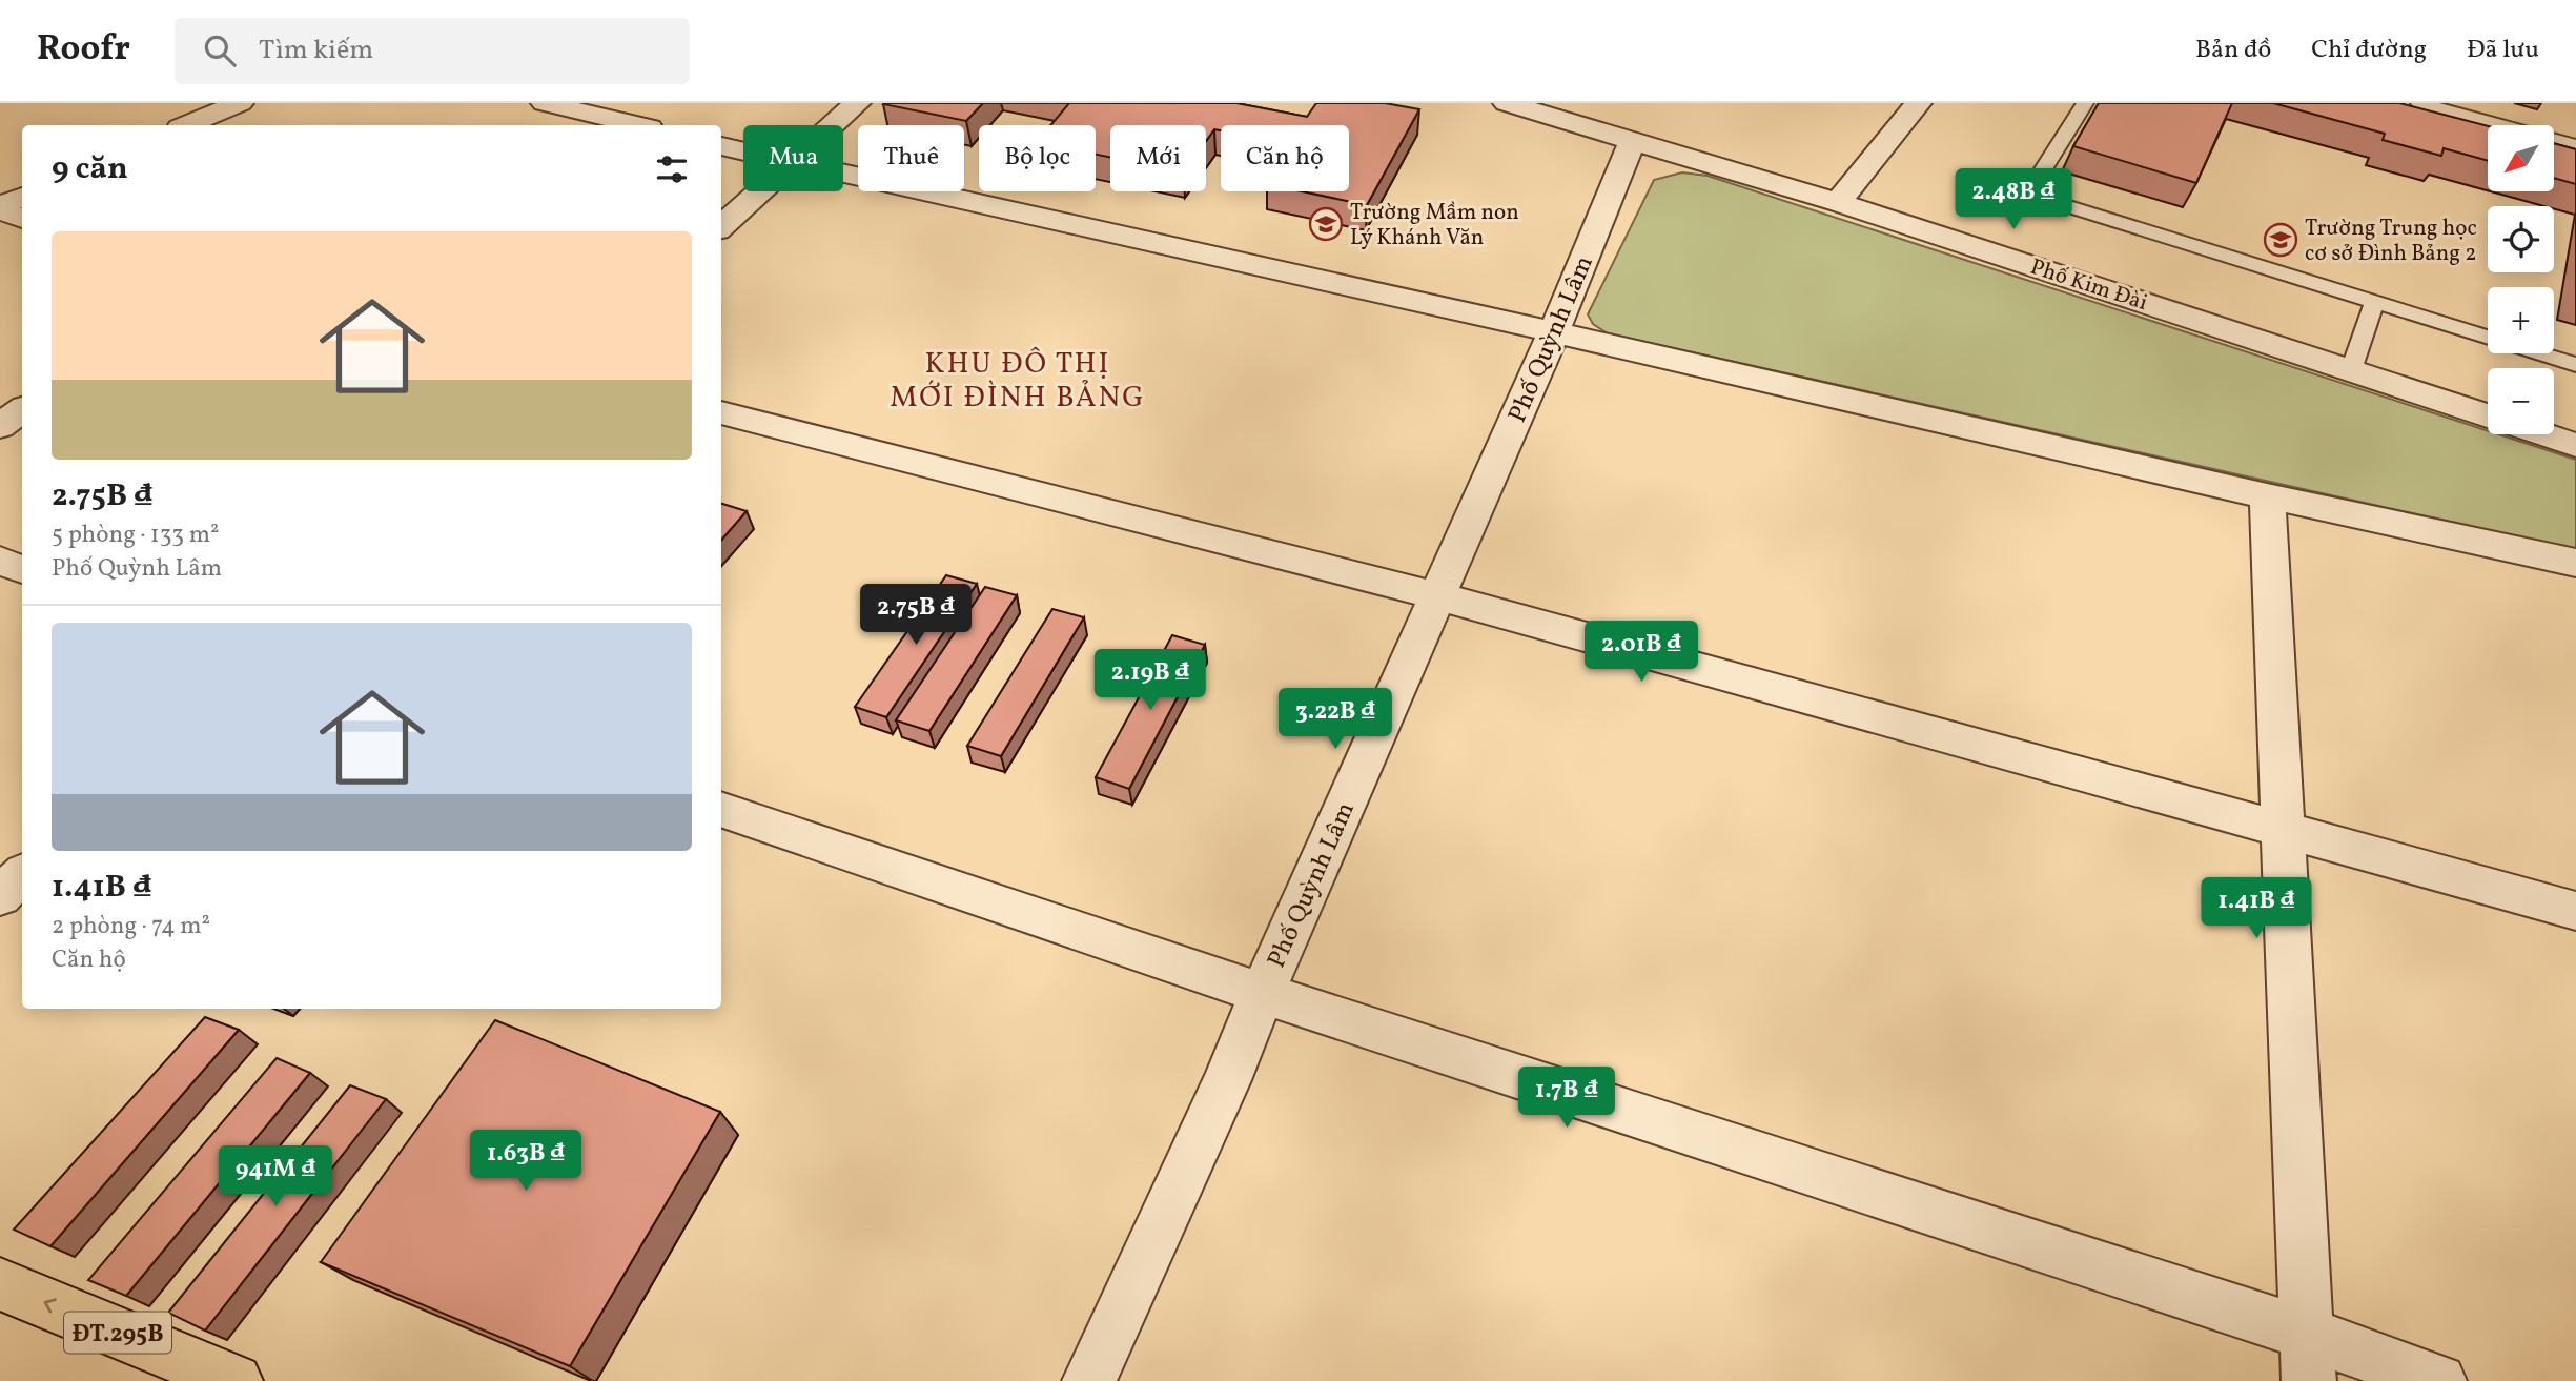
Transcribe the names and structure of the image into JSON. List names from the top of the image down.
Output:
{
  "streets": {
    "main road": ["ĐT.295B"],
    "street": ["Phố Kim Đài", "Phố Quỳnh Lâm"]
  },
  "crossings": [
    ["Phố Kim Đài", "Phố Quỳnh Lâm"]
  ],
  "districts": ["KHU ĐÔ THỊ MỚI ĐÌNH BẢNG"],
  "places": {
    "school or university": ["Trường Mầm non Lý Khánh Văn", "Trường Trung học cơ sở Đình Bảng 2"]
  },
  "north": "bottom left",
  "page": {
    "header": "Roofr",
    "search": "Tìm kiếm",
    "nav": ["Bản đồ", "Chỉ đường", "Đã lưu"],
    "map_buttons": ["+", "−"],
    "chip": [
      "Mua",
      "Thuê",
      "Bộ lọc",
      "Mới",
      "Căn hộ"
    ],
    "heading": "9 căn",
    "price": [
      "2.48B ₫",
      "2.75B ₫",
      "2.01B ₫",
      "2.19B ₫",
      "3.22B ₫",
      "1.41B ₫",
      "1.7B ₫",
      "1.63B ₫",
      "941M ₫"
    ],
    "list": [
      {
        "name": "2.75B ₫",
        "note": "5 phòng · 133 m² · Phố Quỳnh Lâm"
      },
      {
        "name": "1.41B ₫",
        "note": "2 phòng · 74 m² · Căn hộ"
      }
    ]
  }
}
